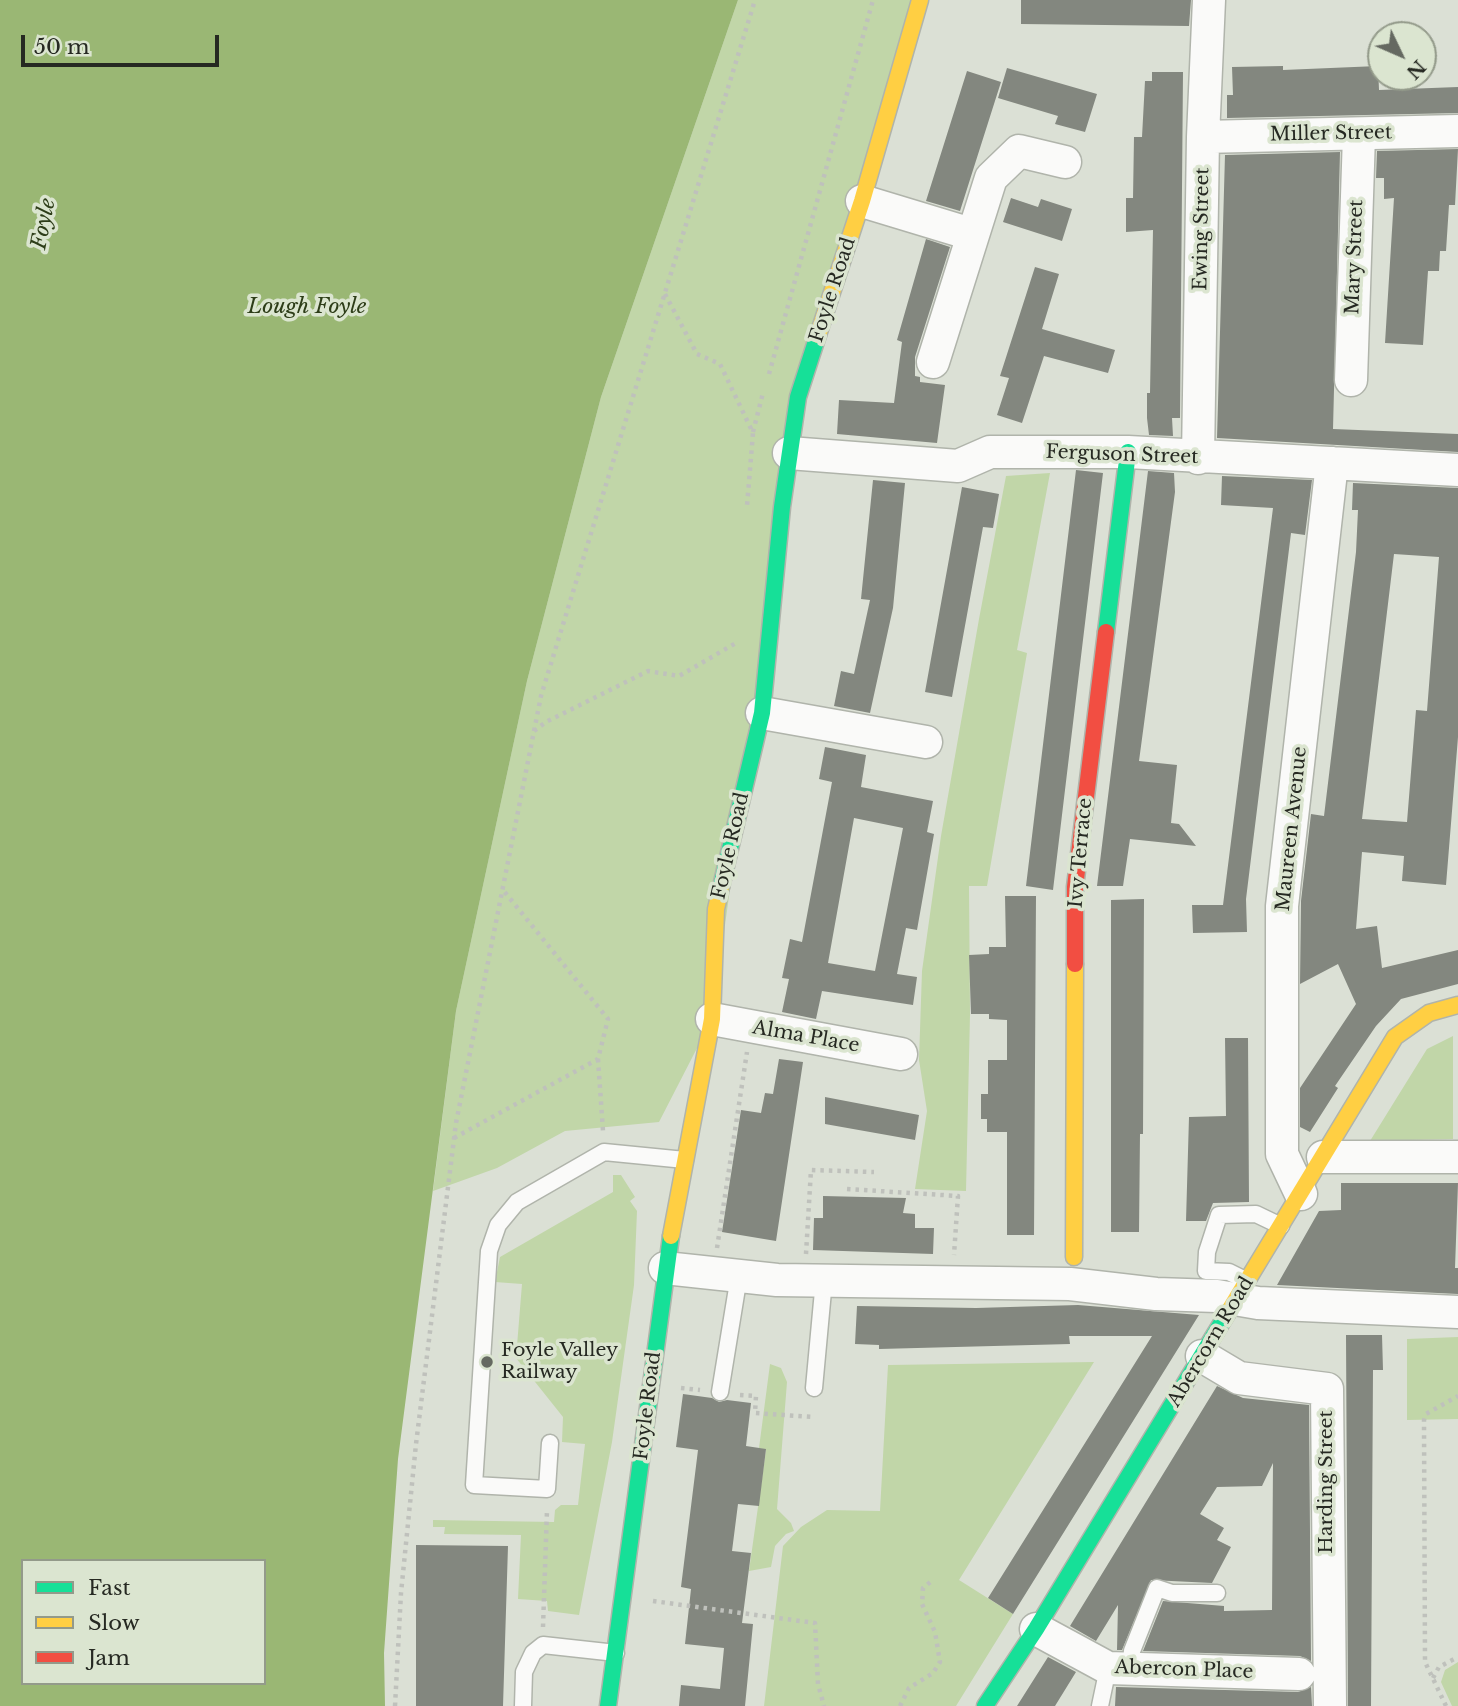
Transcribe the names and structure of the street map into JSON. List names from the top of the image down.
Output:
{
  "streets": {
    "main road": ["Foyle Road", "Ivy Terrace", "Abercorn Road"],
    "street": [
      "Miller Street",
      "Ewing Street",
      "Mary Street",
      "Ferguson Street",
      "Maureen Avenue",
      "Alma Place",
      "Harding Street",
      "Abercon Place"
    ]
  },
  "crossings": [
    ["Miller Street", "Ewing Street"],
    ["Miller Street", "Mary Street"],
    ["Ewing Street", "Ferguson Street"],
    ["Foyle Road", "Ferguson Street"],
    ["Foyle Road", "Alma Place"],
    ["Ferguson Street", "Maureen Avenue"],
    ["Ferguson Street", "Ivy Terrace"],
    ["Maureen Avenue", "Abercorn Road"],
    ["Abercorn Road", "Harding Street"],
    ["Abercorn Road", "Abercon Place"]
  ],
  "water": ["Foyle", "Lough Foyle"],
  "places": ["Foyle Valley Railway"],
  "legend": ["Fast", "Slow", "Jam"],
  "scale_bar": "50 m",
  "north": "bottom right"
}
